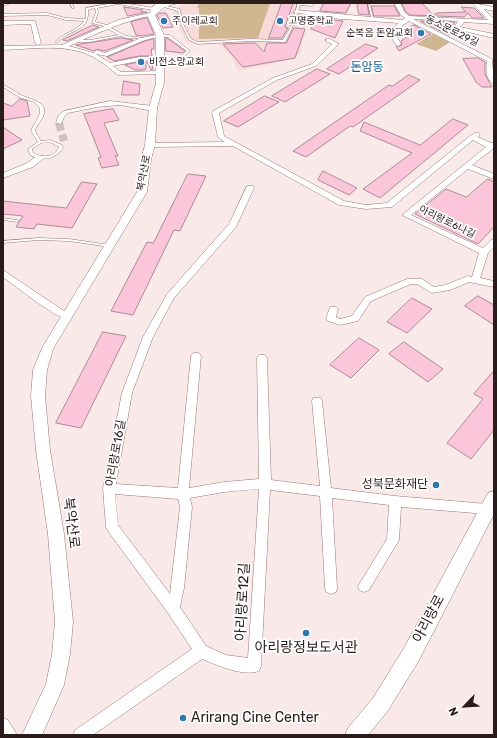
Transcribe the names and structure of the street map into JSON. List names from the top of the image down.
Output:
{
  "streets": {
    "main road": ["아리랑로"],
    "street": [
      "동소문로29길",
      "북악산로",
      "아리랑로6나길",
      "아리랑로16길",
      "아리랑로12길"
    ]
  },
  "crossings": [
    ["아리랑로16길", "아리랑로12길"]
  ],
  "districts": ["돈암동"],
  "places": [
    "주이레교회",
    "고명중학교",
    "순복음 돈암교회",
    "비전소망교회",
    "성북문화재단",
    "아리랑정보도서관",
    "Arirang Cine Center"
  ],
  "north": "bottom left"
}
